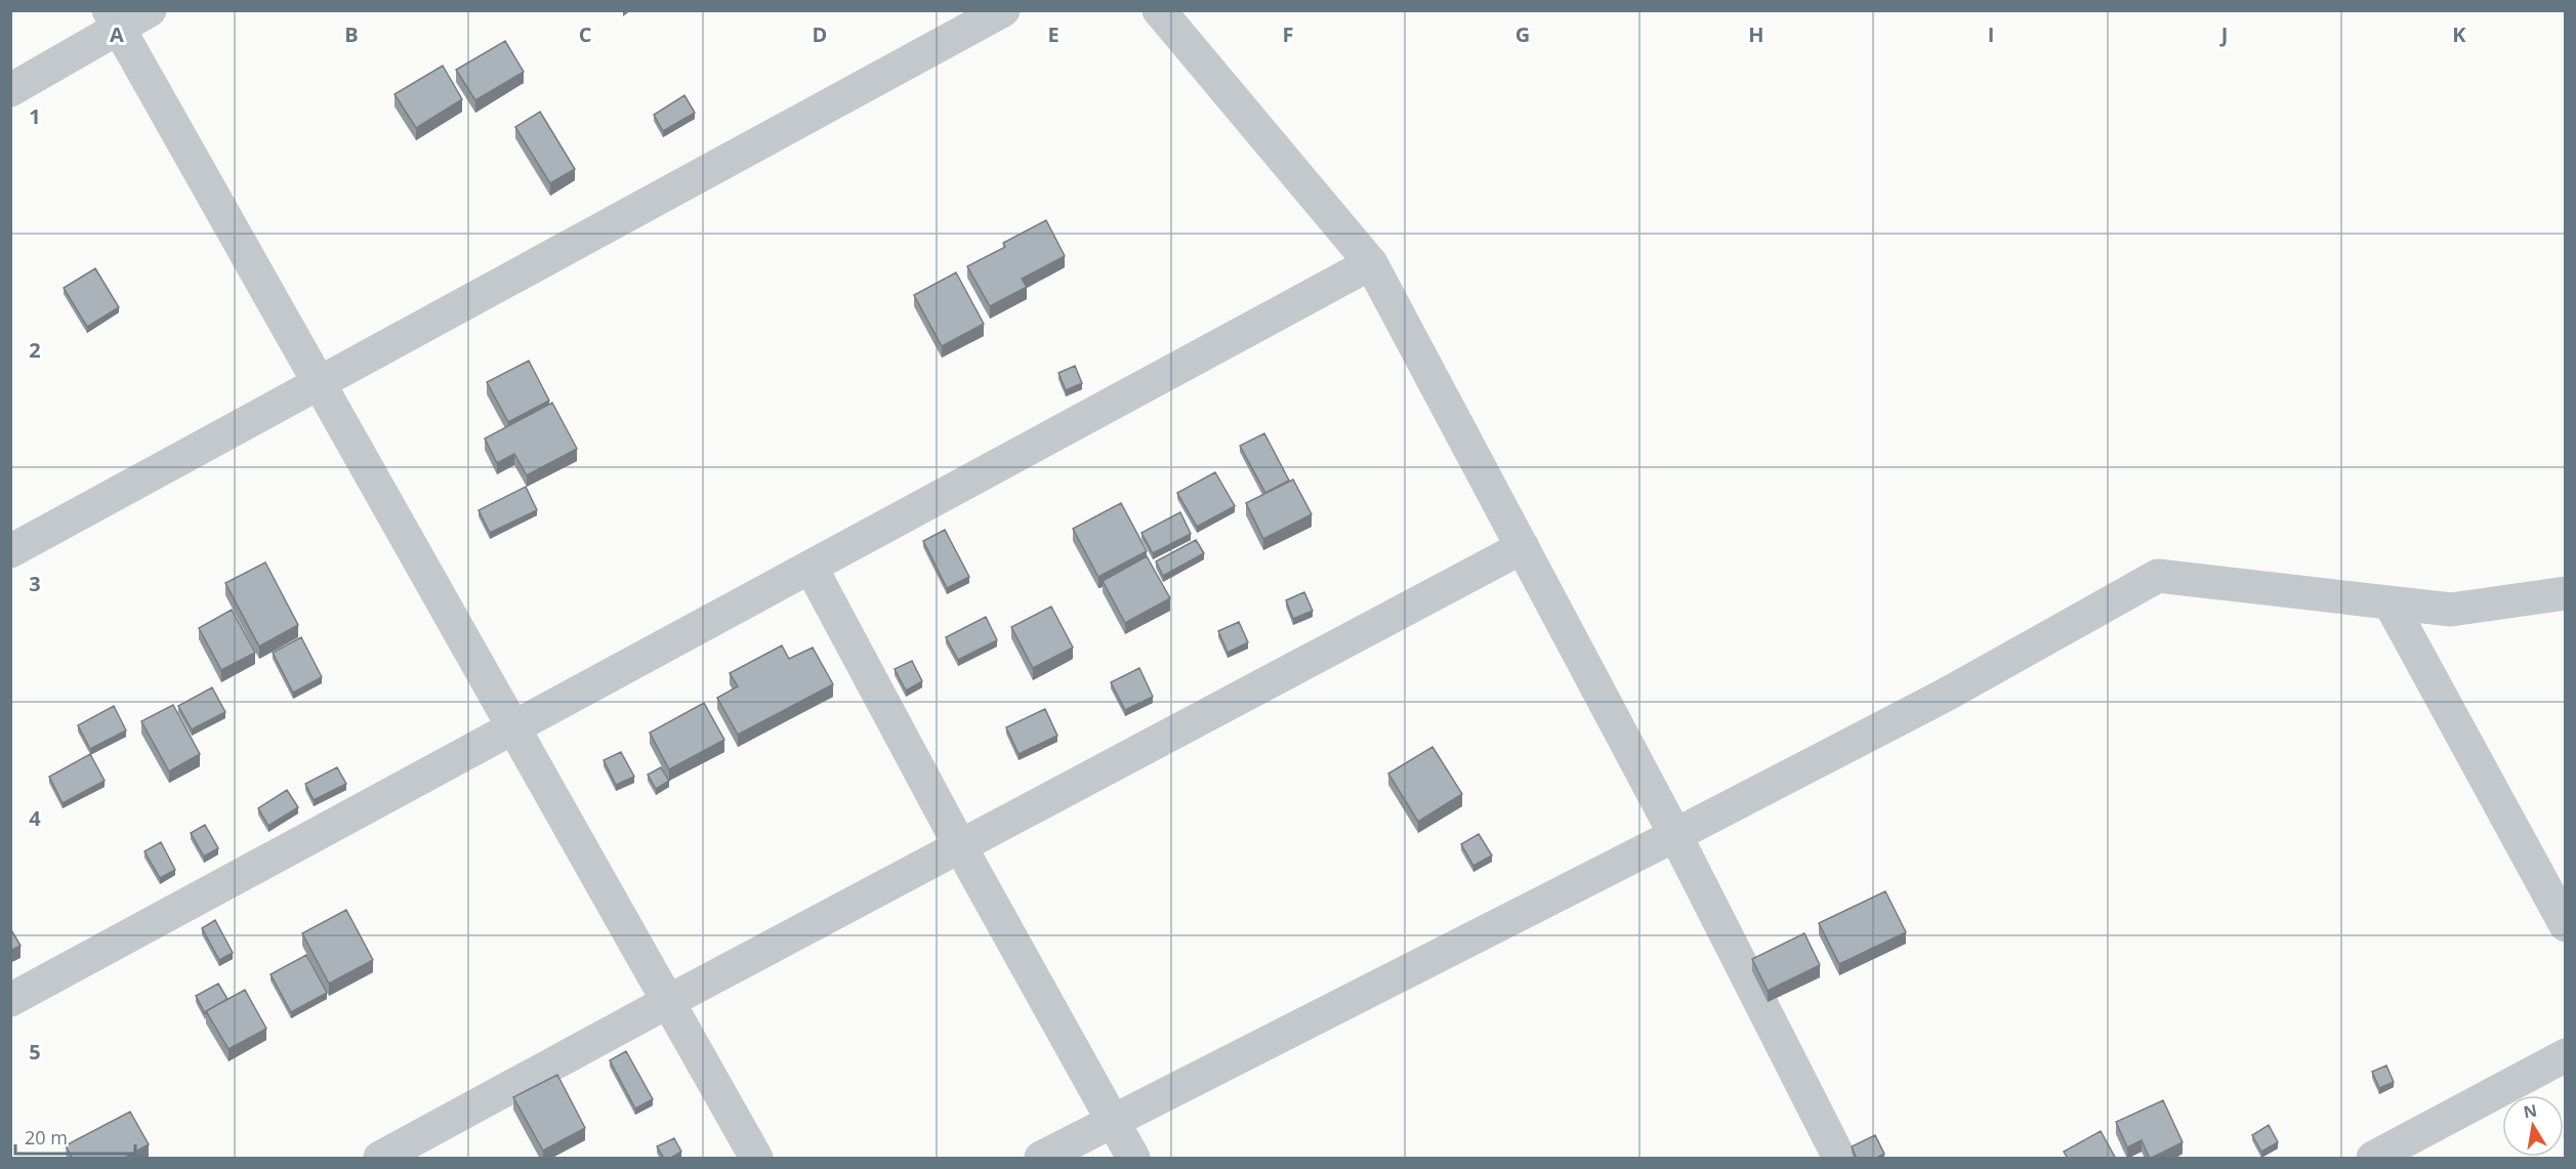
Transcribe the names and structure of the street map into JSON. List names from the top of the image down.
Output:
{
  "scale_bar": "20 m",
  "north": "top",
  "grid": {
    "columns": [
      "A",
      "B",
      "C",
      "D",
      "E",
      "F",
      "G",
      "H",
      "I",
      "J",
      "K"
    ],
    "rows": [
      "1",
      "2",
      "3",
      "4",
      "5"
    ]
  }
}
